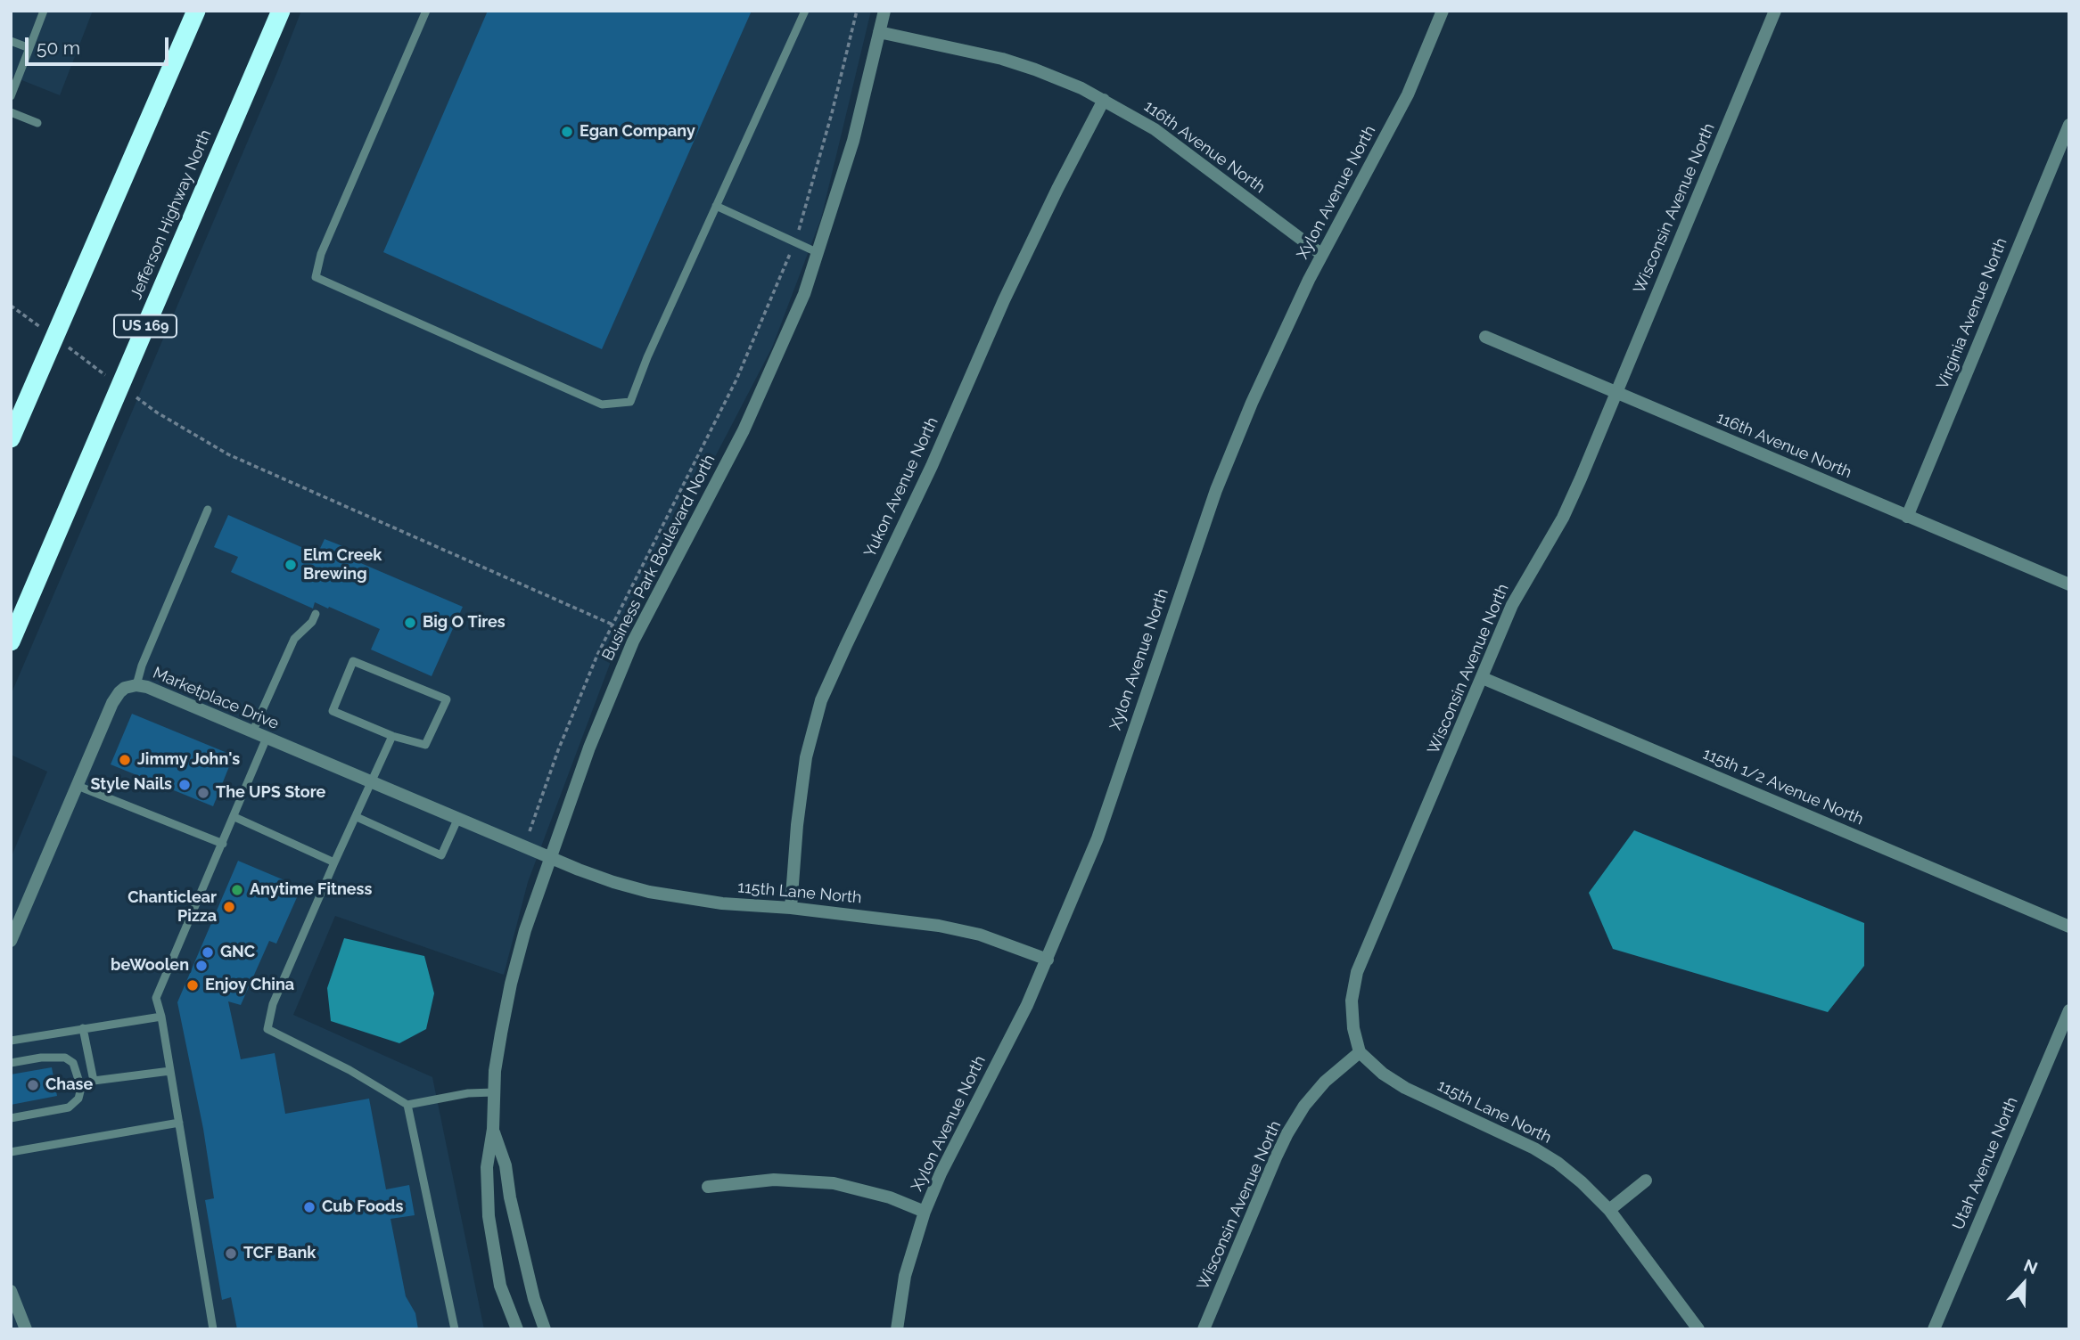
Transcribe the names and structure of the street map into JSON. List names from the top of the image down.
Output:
{
  "streets": {
    "highway": ["Jefferson Highway North", "US 169"],
    "street": [
      "116th Avenue North",
      "Xylon Avenue North",
      "Wisconsin Avenue North",
      "Virginia Avenue North",
      "Yukon Avenue North",
      "Business Park Boulevard North",
      "Marketplace Drive",
      "115th 1/2 Avenue North",
      "115th Lane North",
      "Utah Avenue North"
    ]
  },
  "crossings": [
    ["116th Avenue North", "Xylon Avenue North"],
    ["116th Avenue North", "Wisconsin Avenue North"],
    ["116th Avenue North", "Virginia Avenue North"],
    ["116th Avenue North", "Yukon Avenue North"],
    ["116th Avenue North", "Business Park Boulevard North"],
    ["Xylon Avenue North", "115th Lane North"],
    ["Wisconsin Avenue North", "115th 1/2 Avenue North"],
    ["Wisconsin Avenue North", "115th Lane North"],
    ["Yukon Avenue North", "115th Lane North"],
    ["Business Park Boulevard North", "Marketplace Drive"],
    ["Business Park Boulevard North", "115th Lane North"],
    ["Marketplace Drive", "115th Lane North"]
  ],
  "places": [
    "Egan Company",
    "Elm Creek Brewing",
    "Big O Tires",
    "Jimmy John's",
    "Style Nails",
    "The UPS Store",
    "Anytime Fitness",
    "Chanticlear Pizza",
    "GNC",
    "beWoolen",
    "Enjoy China",
    "Chase",
    "Cub Foods",
    "TCF Bank"
  ],
  "scale_bar": "50 m",
  "north": "top"
}
